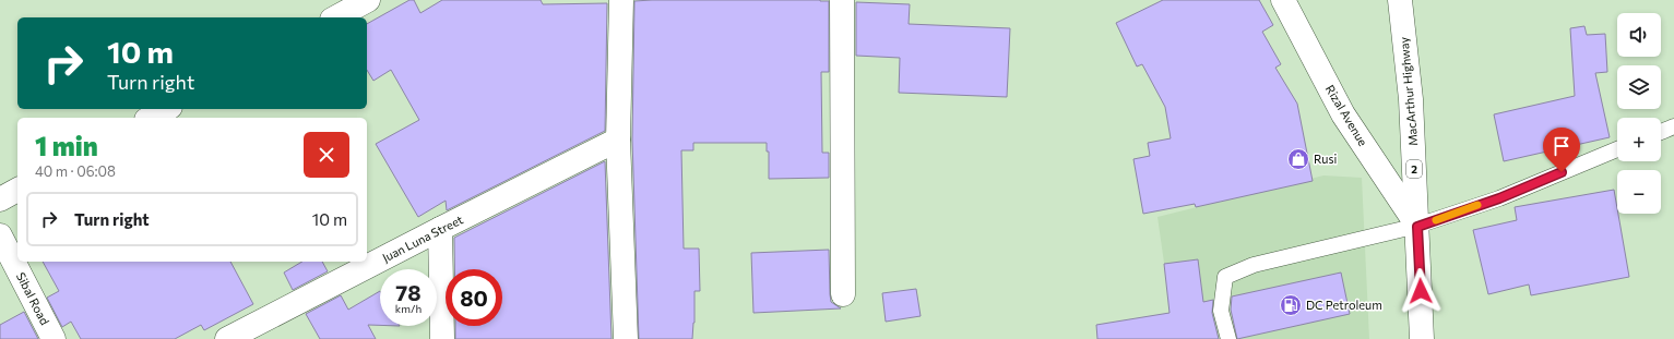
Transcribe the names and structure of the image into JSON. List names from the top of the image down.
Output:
{
  "streets": {
    "main road": [
      "MacArthur Highway",
      "Rizal Avenue",
      "2",
      "Juan Luna Street",
      "Sibal Road"
    ]
  },
  "crossings": [
    ["MacArthur Highway", "Rizal Avenue"]
  ],
  "places": {
    "shop": ["Rusi"],
    "fuel station": ["DC Petroleum"]
  },
  "page": {
    "map_buttons": ["+", "−"],
    "turn": ["10 m", "Turn right"],
    "heading": ["1 min", "40 m · 06:08"],
    "list": [
      {
        "name": "Turn right",
        "value": "10 m"
      }
    ],
    "speed": "78 km/h",
    "limit": "80"
  }
}
